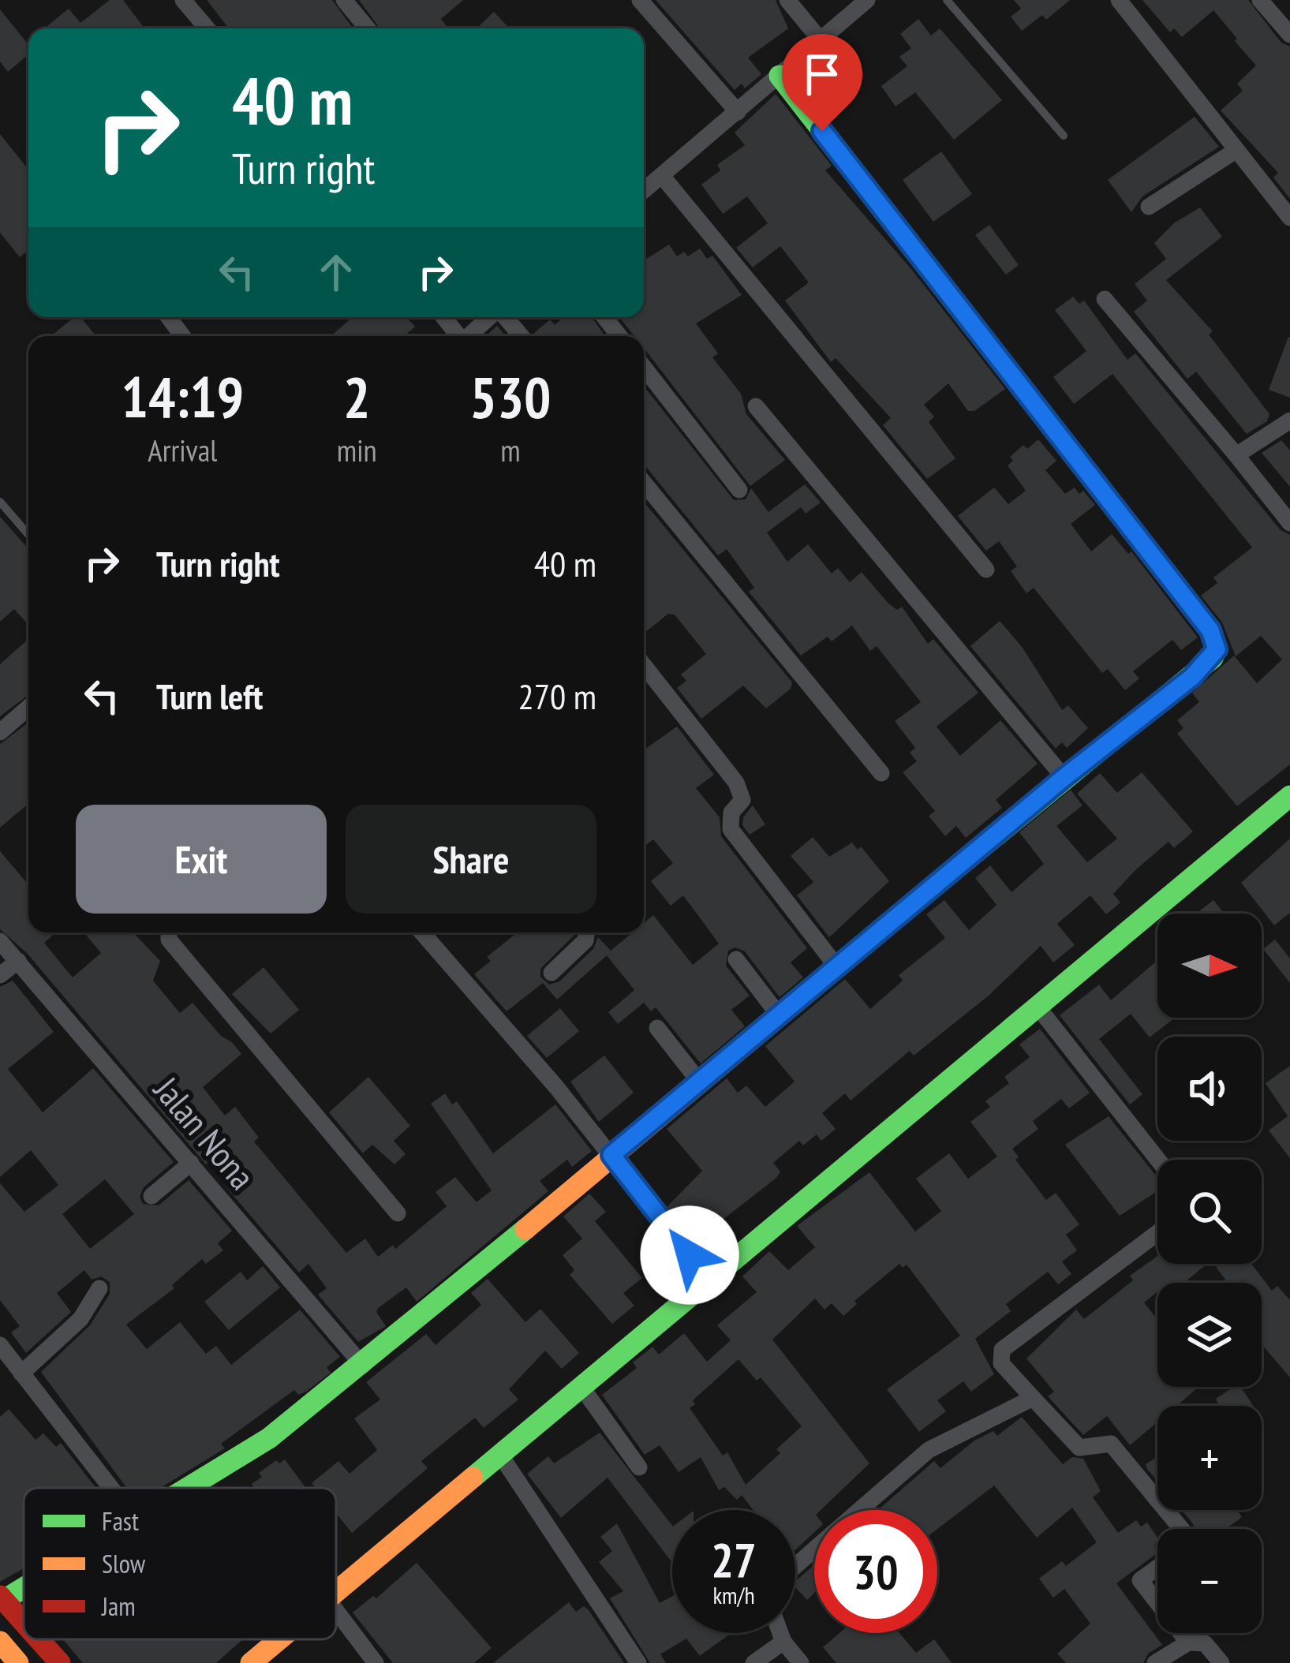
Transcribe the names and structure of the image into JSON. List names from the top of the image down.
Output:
{
  "streets": {
    "street": ["Jalan Nona"]
  },
  "legend": ["Fast", "Slow", "Jam"],
  "north": "right",
  "page": {
    "turn": ["40 m", "Turn right"],
    "eta": [
      "14:19",
      "Arrival",
      "2",
      "min",
      "530",
      "m"
    ],
    "list": [
      {
        "name": "Turn right",
        "value": "40 m"
      },
      {
        "name": "Turn left",
        "value": "270 m"
      }
    ],
    "buttons": ["Exit", "Share"],
    "map_buttons": ["+", "−"],
    "speed": "27 km/h",
    "limit": "30"
  }
}
